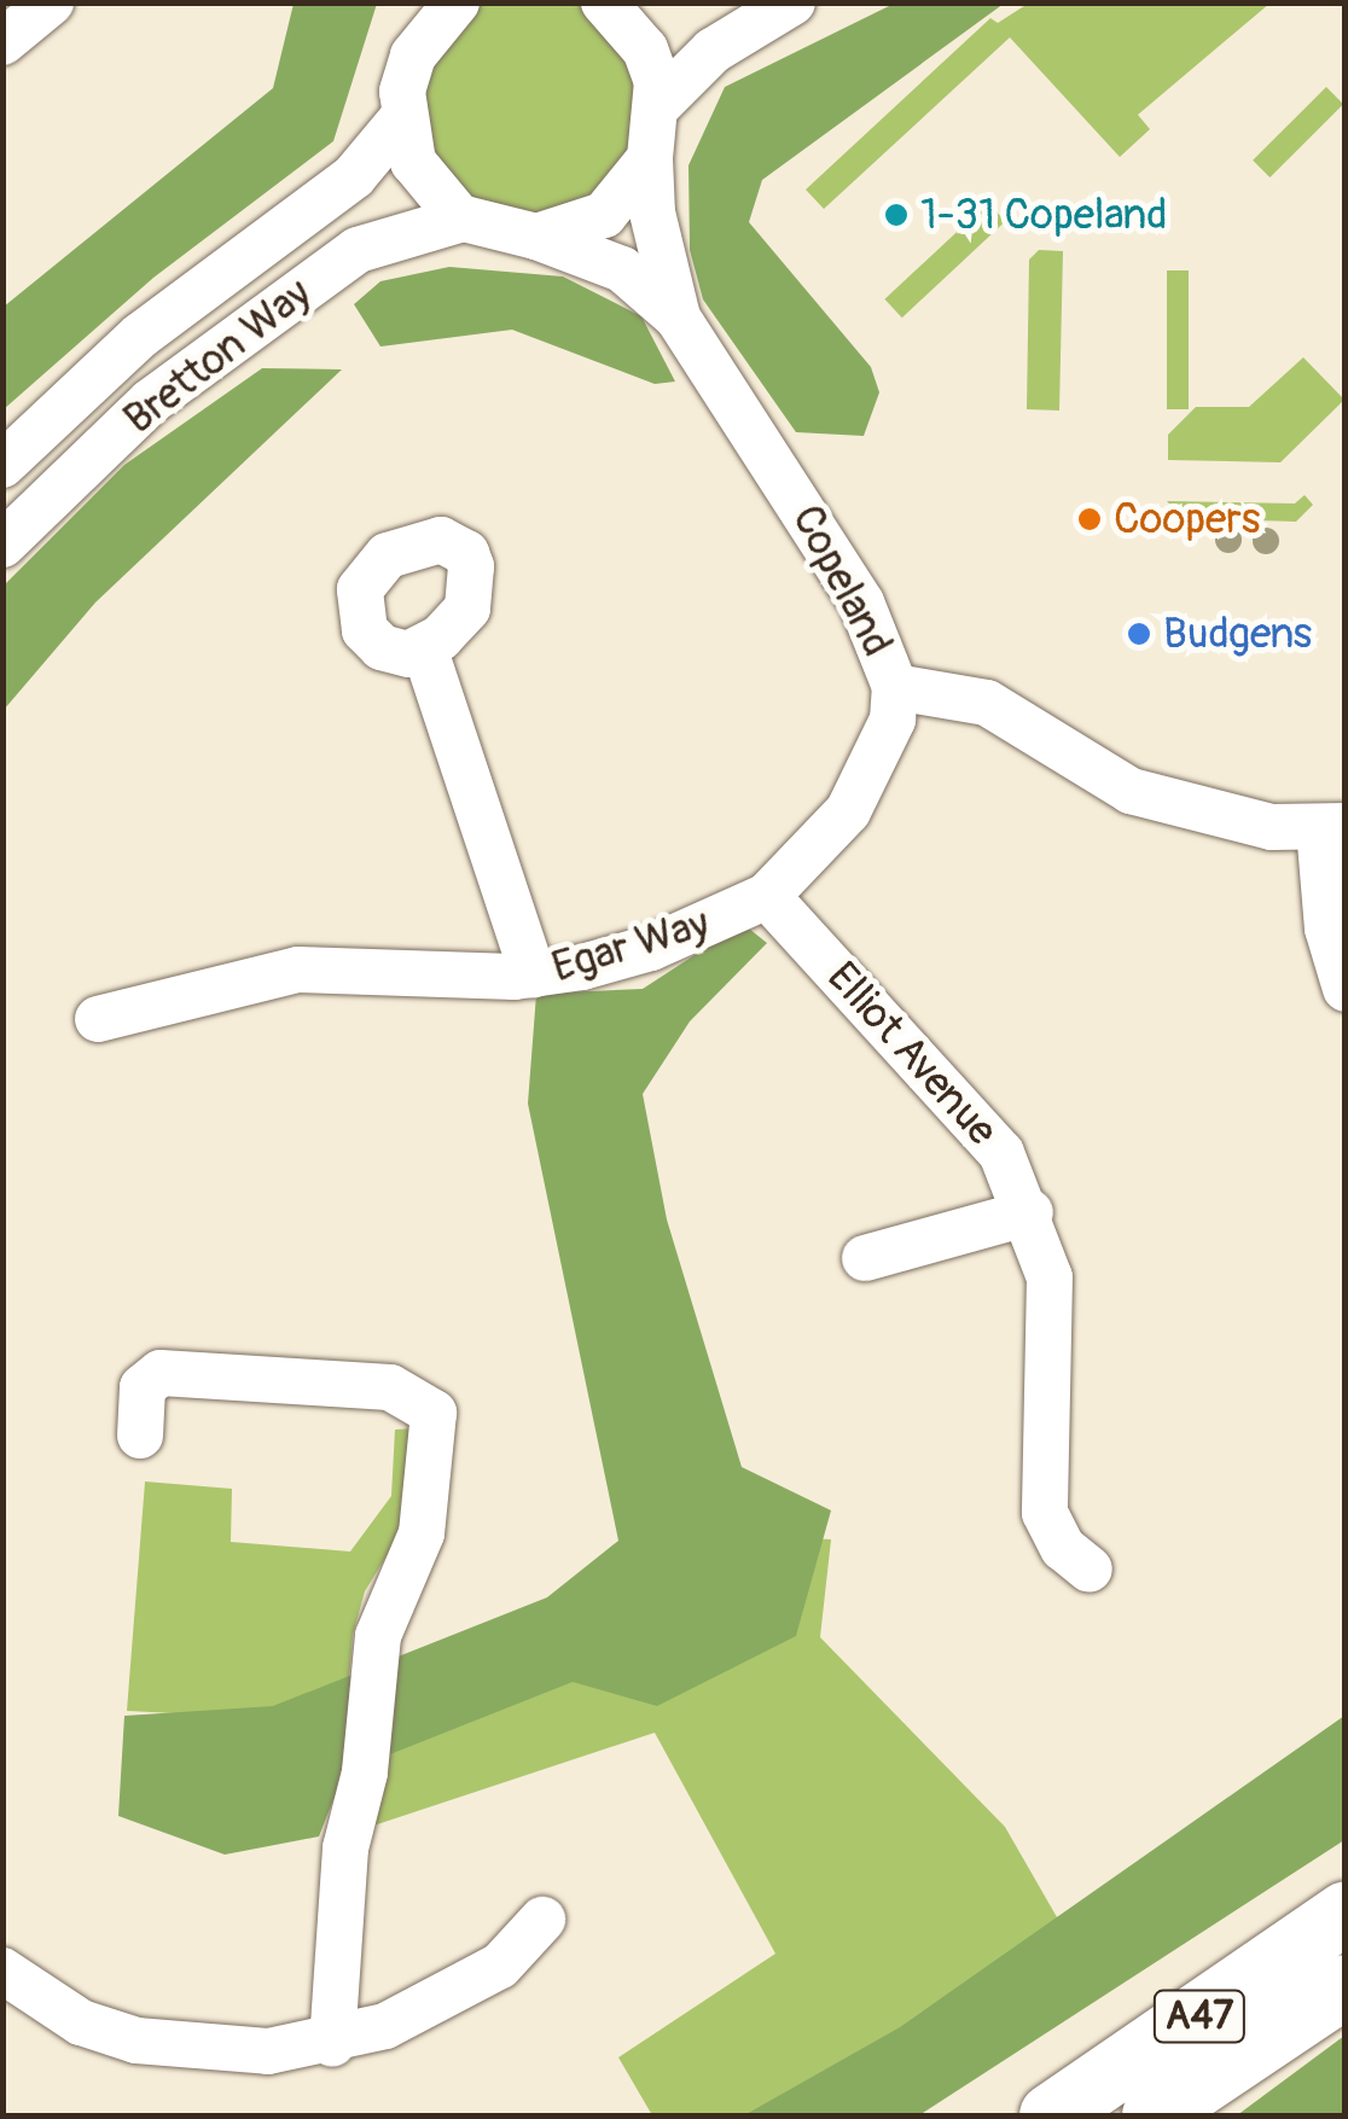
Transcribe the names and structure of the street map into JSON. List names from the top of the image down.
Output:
{
  "streets": {
    "highway": ["A47"],
    "street": [
      "Bretton Way",
      "Copeland",
      "Egar Way",
      "Elliot Avenue"
    ]
  },
  "crossings": [
    ["Bretton Way", "Copeland"],
    ["Copeland", "Egar Way"],
    ["Egar Way", "Elliot Avenue"]
  ],
  "places": ["1-31 Copeland", "Coopers", "Budgens"]
}
